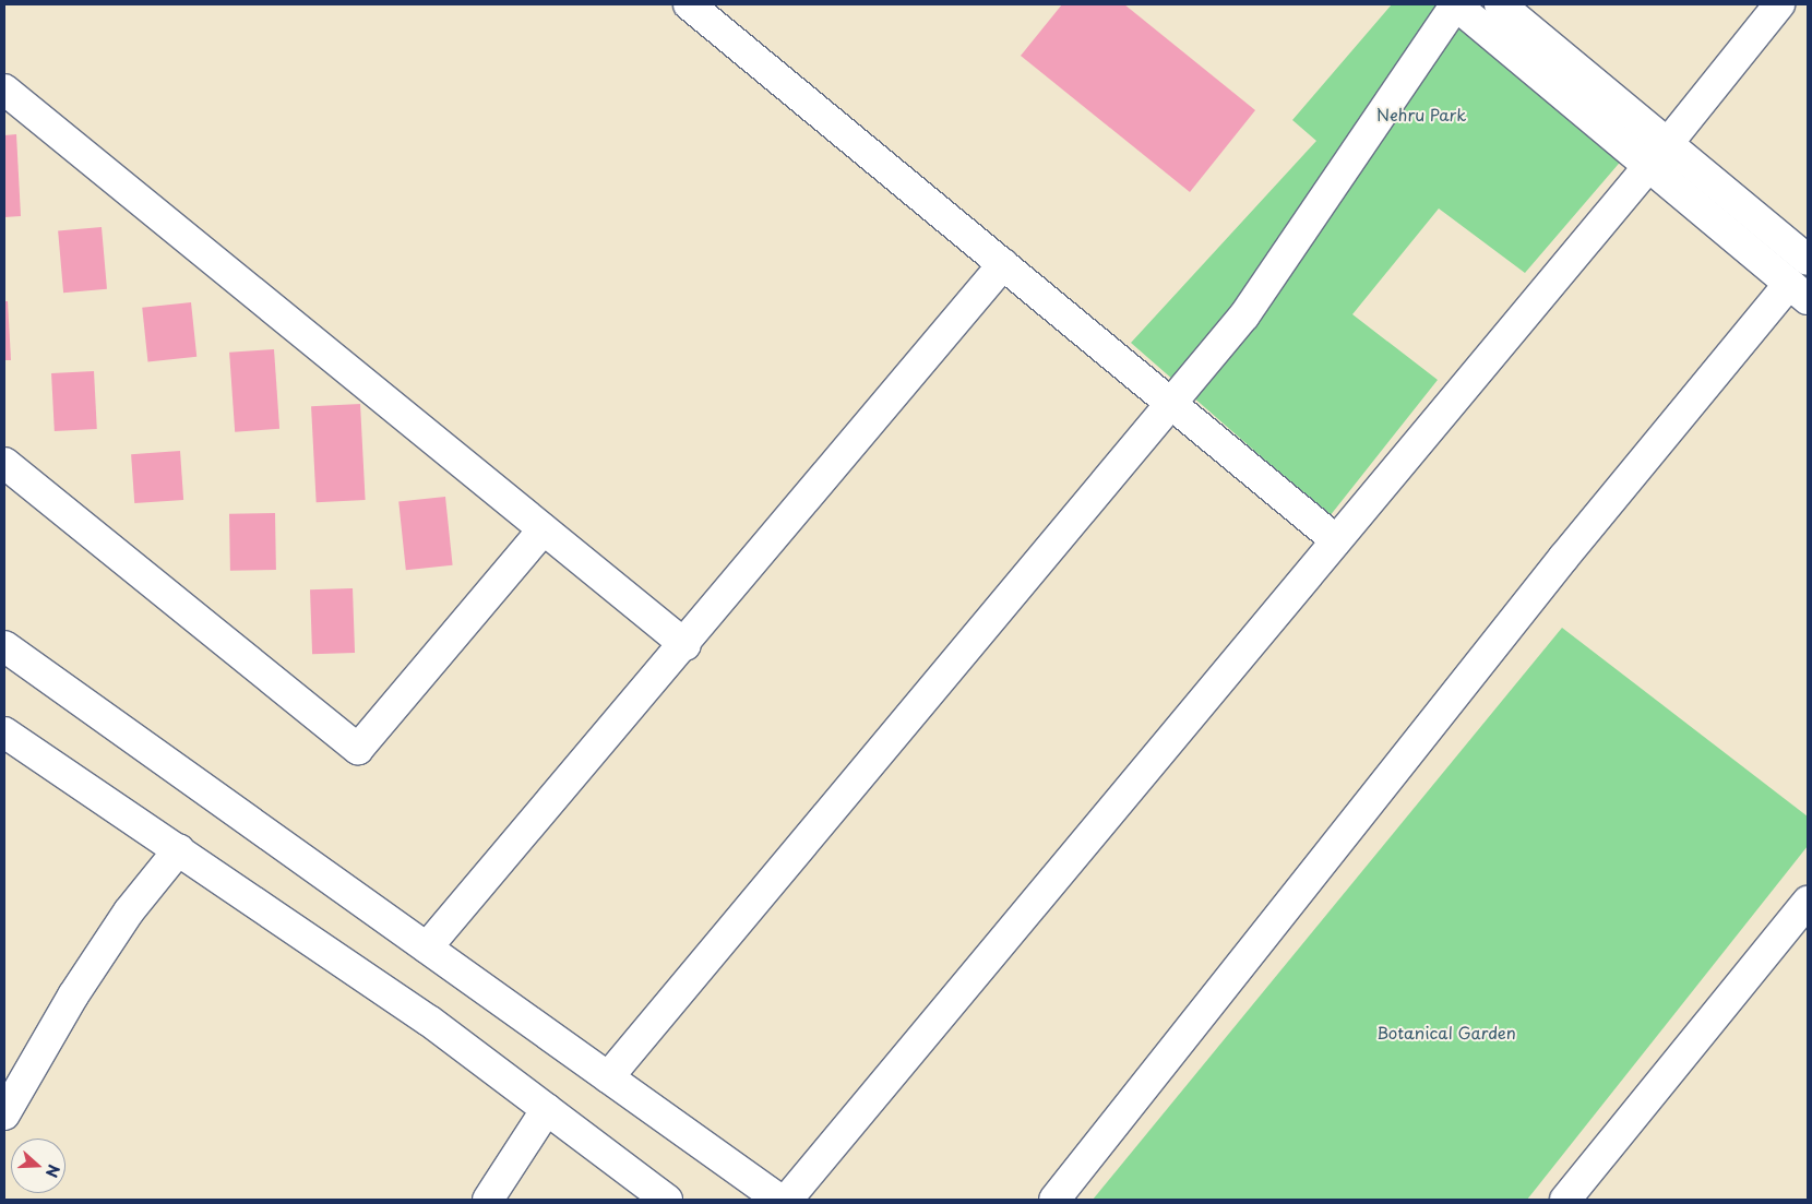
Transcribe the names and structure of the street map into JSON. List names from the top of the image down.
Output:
{
  "parks": ["Nehru Park", "Botanical Garden"],
  "north": "right"
}
